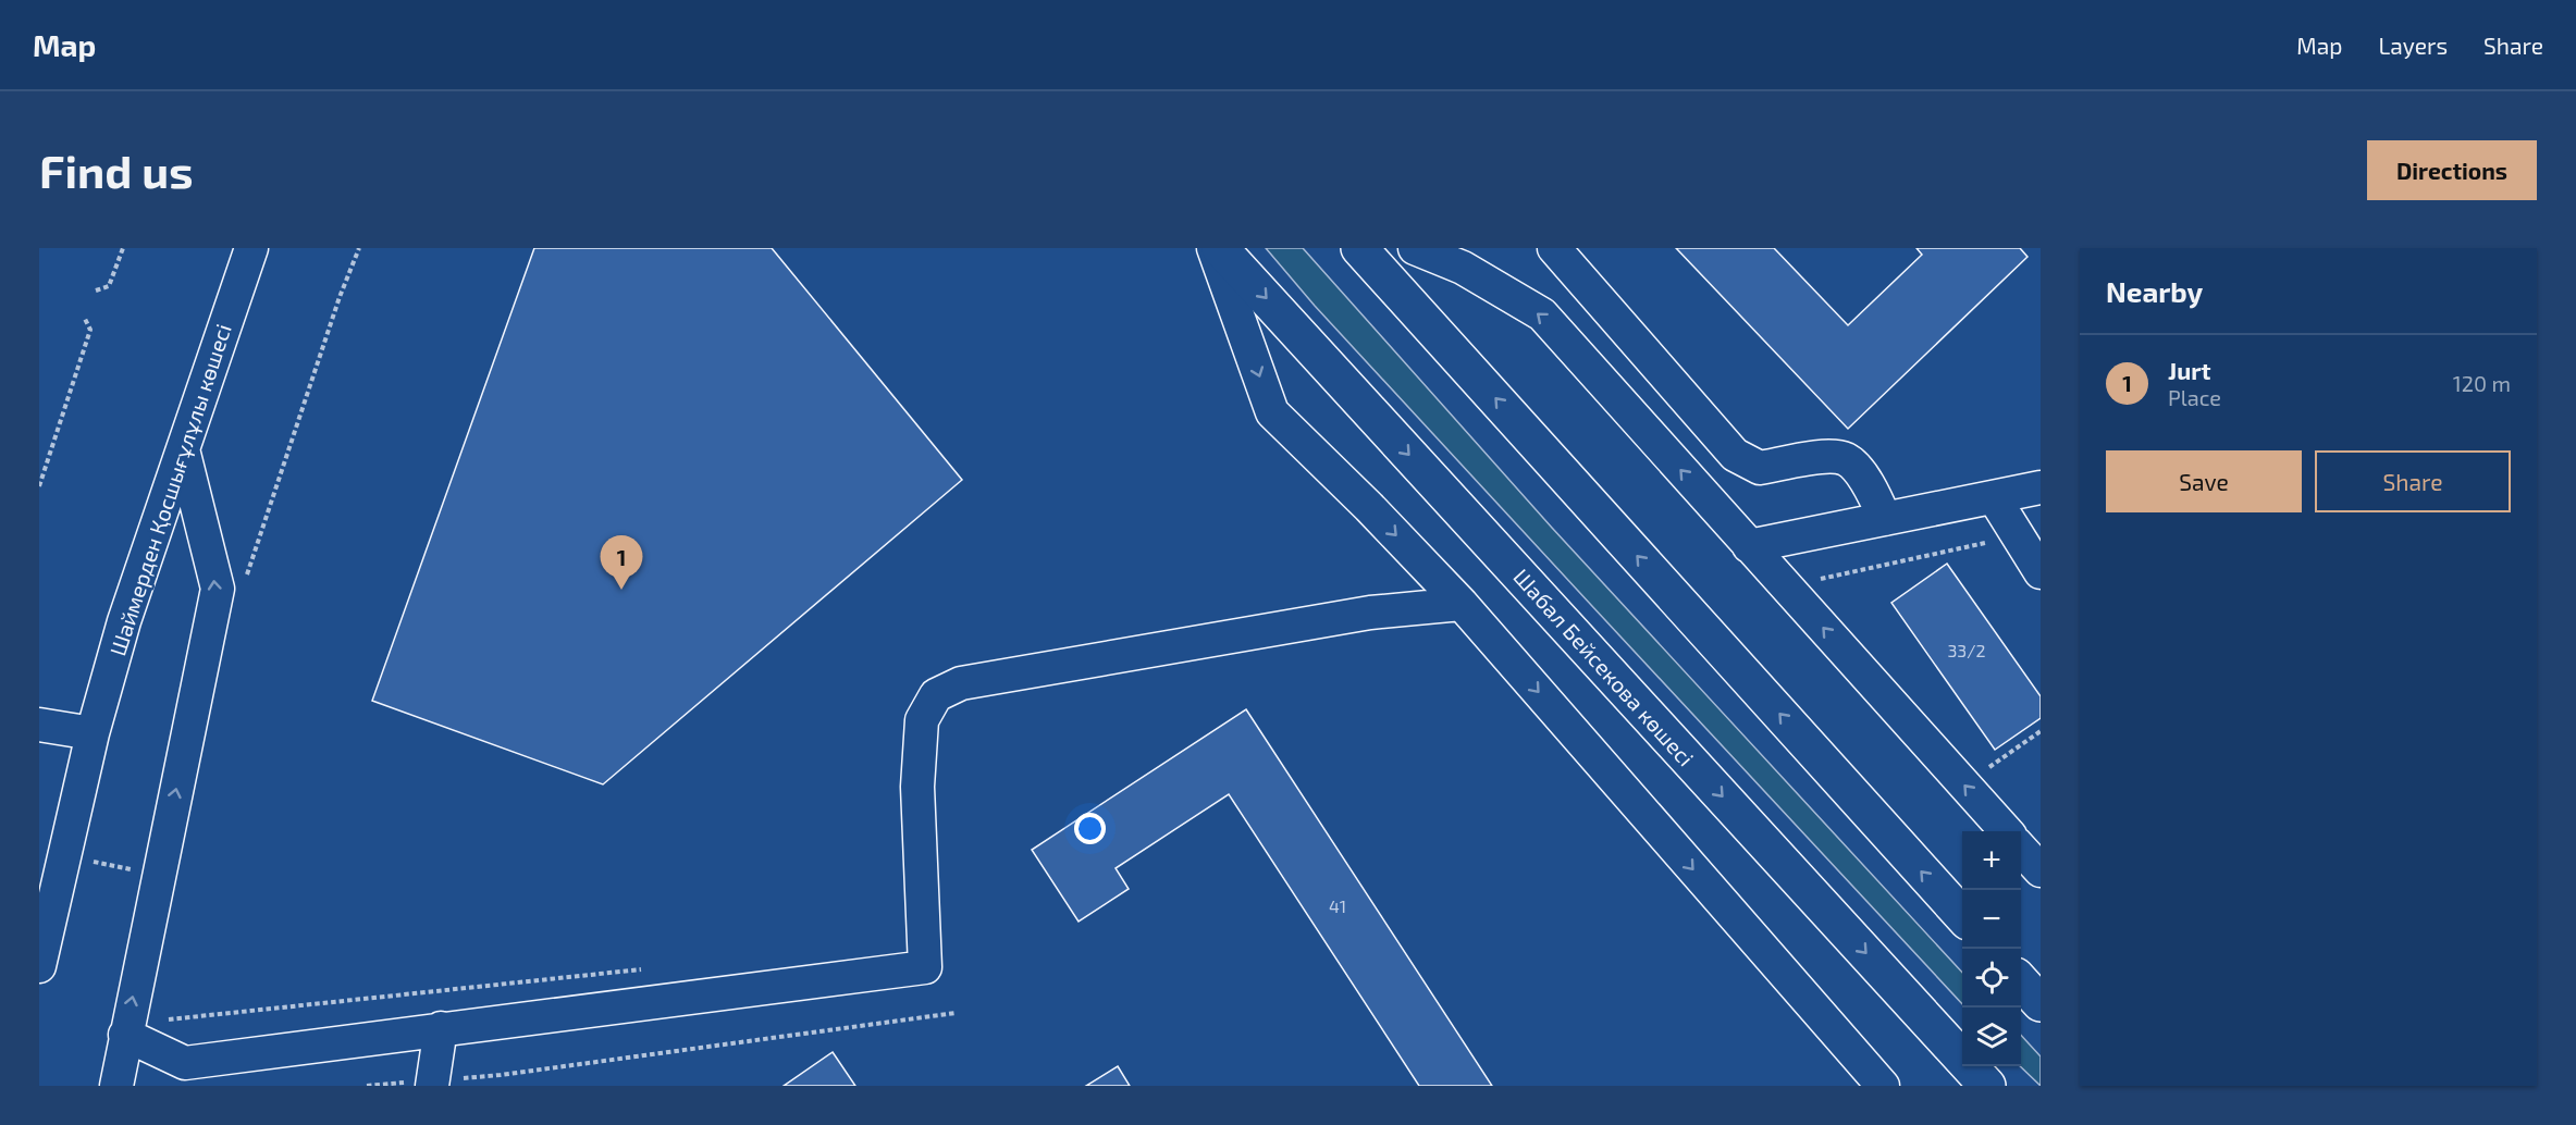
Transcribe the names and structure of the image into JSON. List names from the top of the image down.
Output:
{
  "streets": {
    "main road": ["Шабал Бейсекова көшесі"],
    "street": ["Шаймерден Қосшығұлұлы көшесі"]
  },
  "house_numbers": ["33/2", "41"],
  "page": {
    "header": "Map",
    "nav": ["Map", "Layers", "Share"],
    "buttons": [
      "Directions",
      ["Save", "Share"]
    ],
    "title": "Find us",
    "heading": "Nearby",
    "list": [
      {
        "mark": "1",
        "name": "Jurt",
        "note": "Place",
        "value": "120 m"
      }
    ],
    "pins": "1",
    "map_buttons": ["+", "−"]
  }
}
